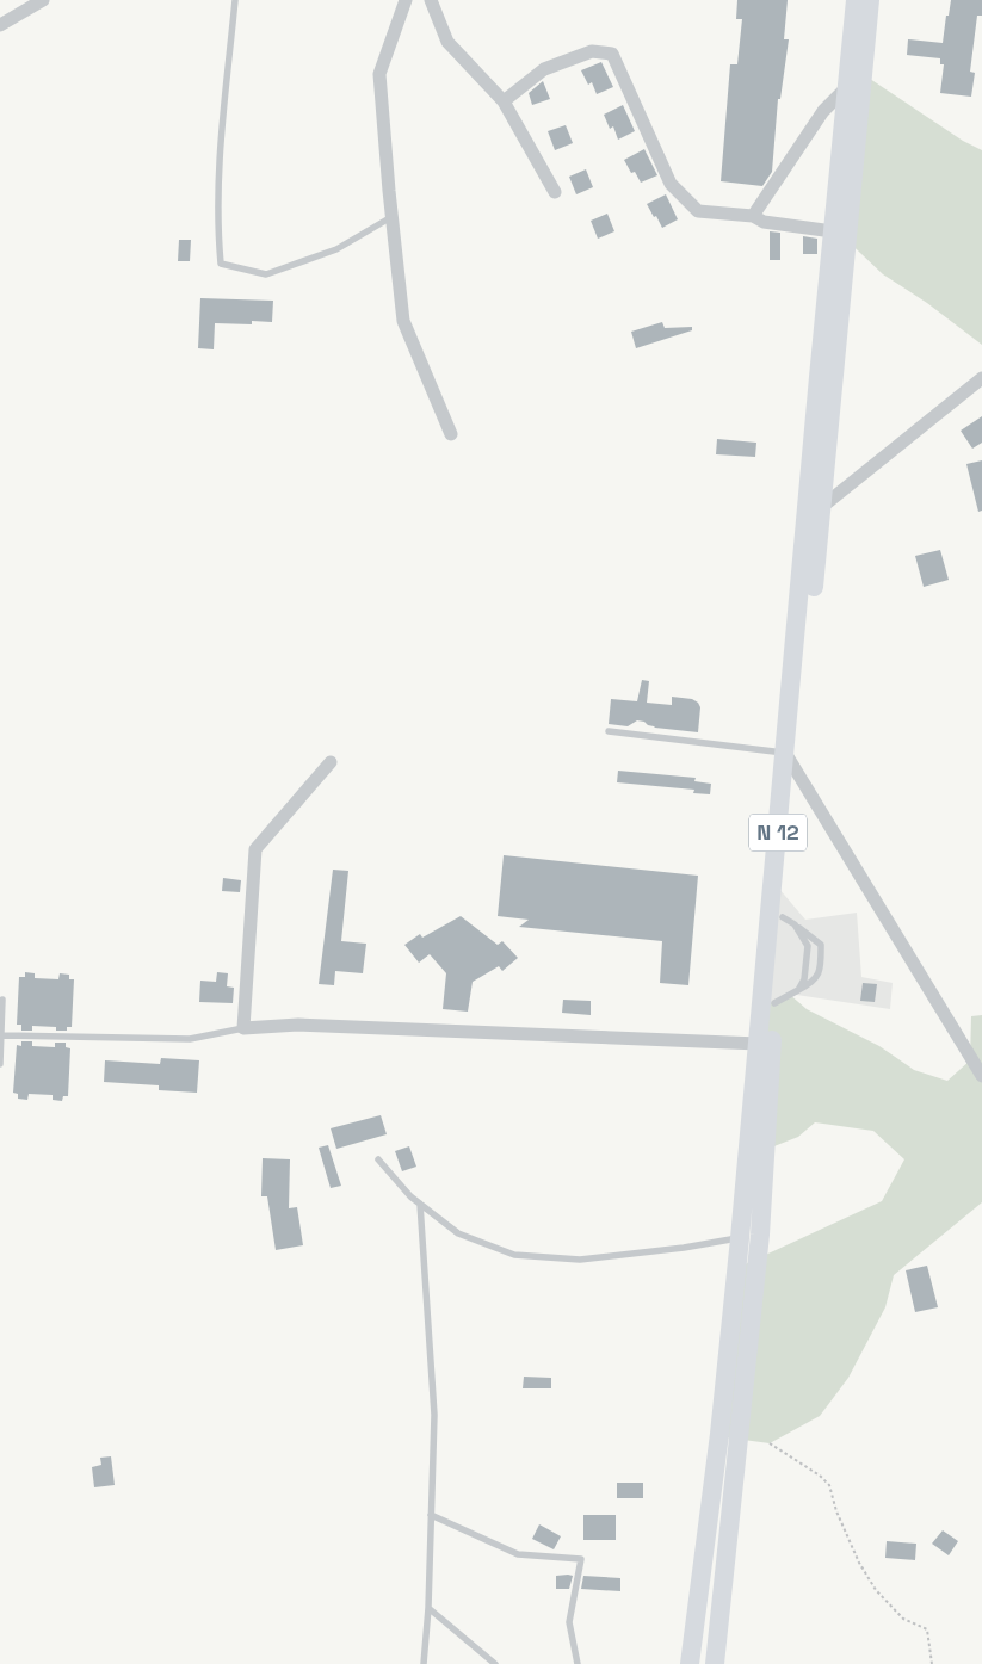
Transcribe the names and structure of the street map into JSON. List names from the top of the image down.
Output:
{
  "streets": {
    "main road": ["N 12"]
  }
}
